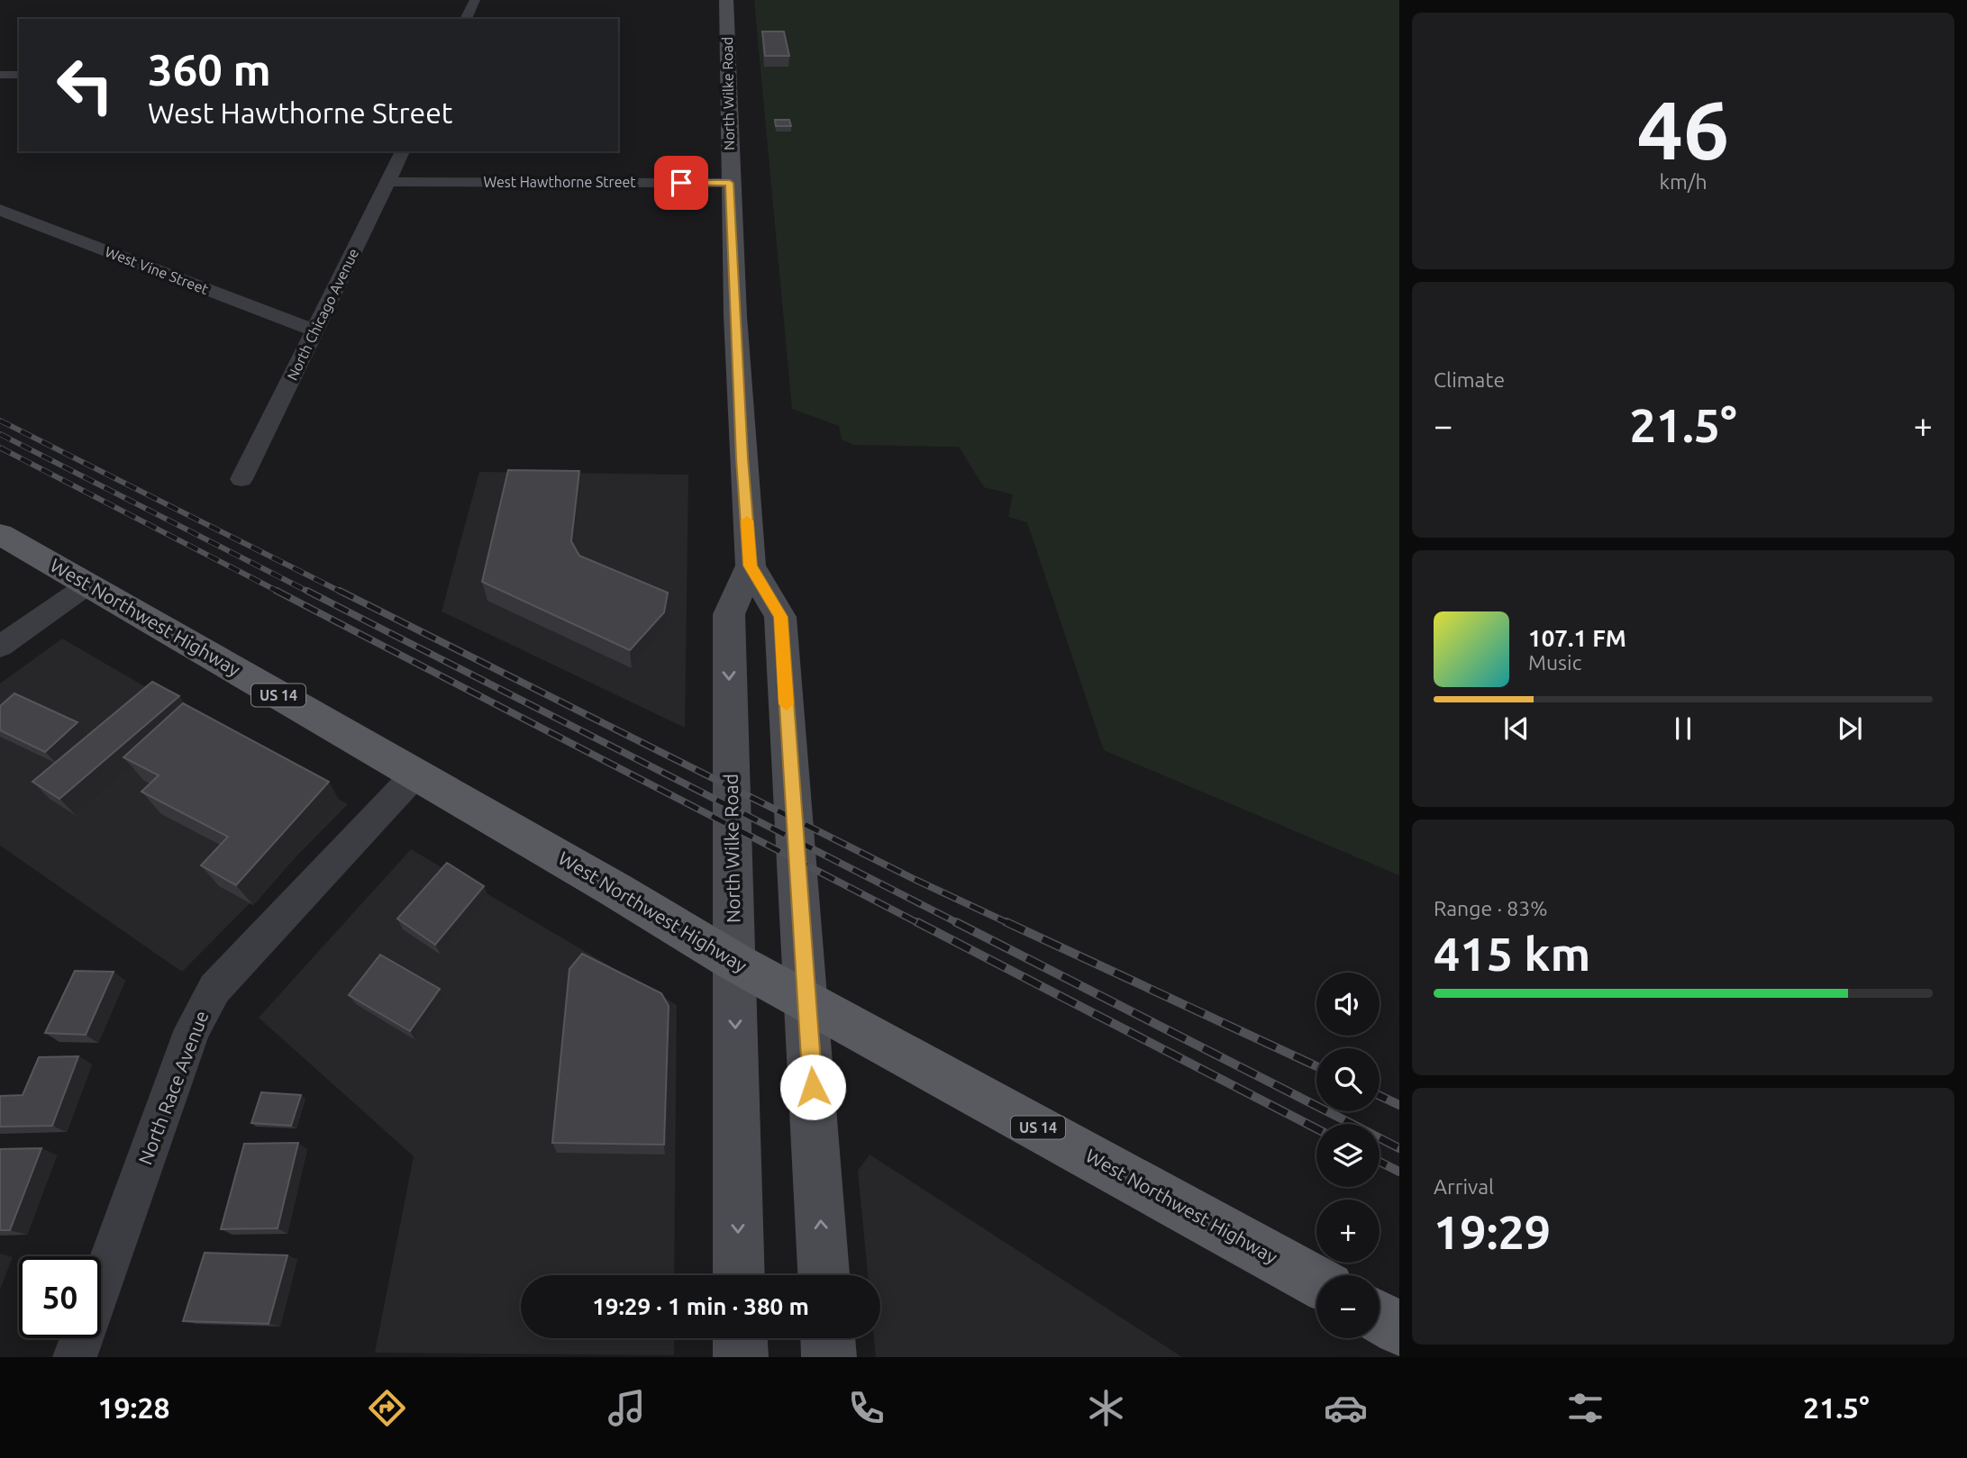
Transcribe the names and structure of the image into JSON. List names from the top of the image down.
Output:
{
  "streets": {
    "main road": ["North Wilke Road", "West Northwest Highway", "US 14"],
    "street": [
      "West Hawthorne Street",
      "West Vine Street",
      "North Chicago Avenue",
      "North Race Avenue"
    ]
  },
  "crossings": [
    ["North Wilke Road", "West Hawthorne Street"],
    ["North Wilke Road", "West Northwest Highway"],
    ["West Hawthorne Street", "North Chicago Avenue"],
    ["West Vine Street", "North Chicago Avenue"],
    ["West Northwest Highway", "North Race Avenue"]
  ],
  "page": {
    "tile": [
      ["46", "km/h"],
      "Climate",
      ["Range · 83%", "415 km"],
      ["Arrival", "19:29"]
    ],
    "turn": ["360 m", "West Hawthorne Street"],
    "heat": ["−", "21.5°", "+"],
    "song": ["107.1 FM", "Music"],
    "map_buttons": ["+", "−"],
    "limit": "50",
    "trip": "19:29 · 1 min · 380 m",
    "tabs": ["19:28", "21.5°"]
  }
}
